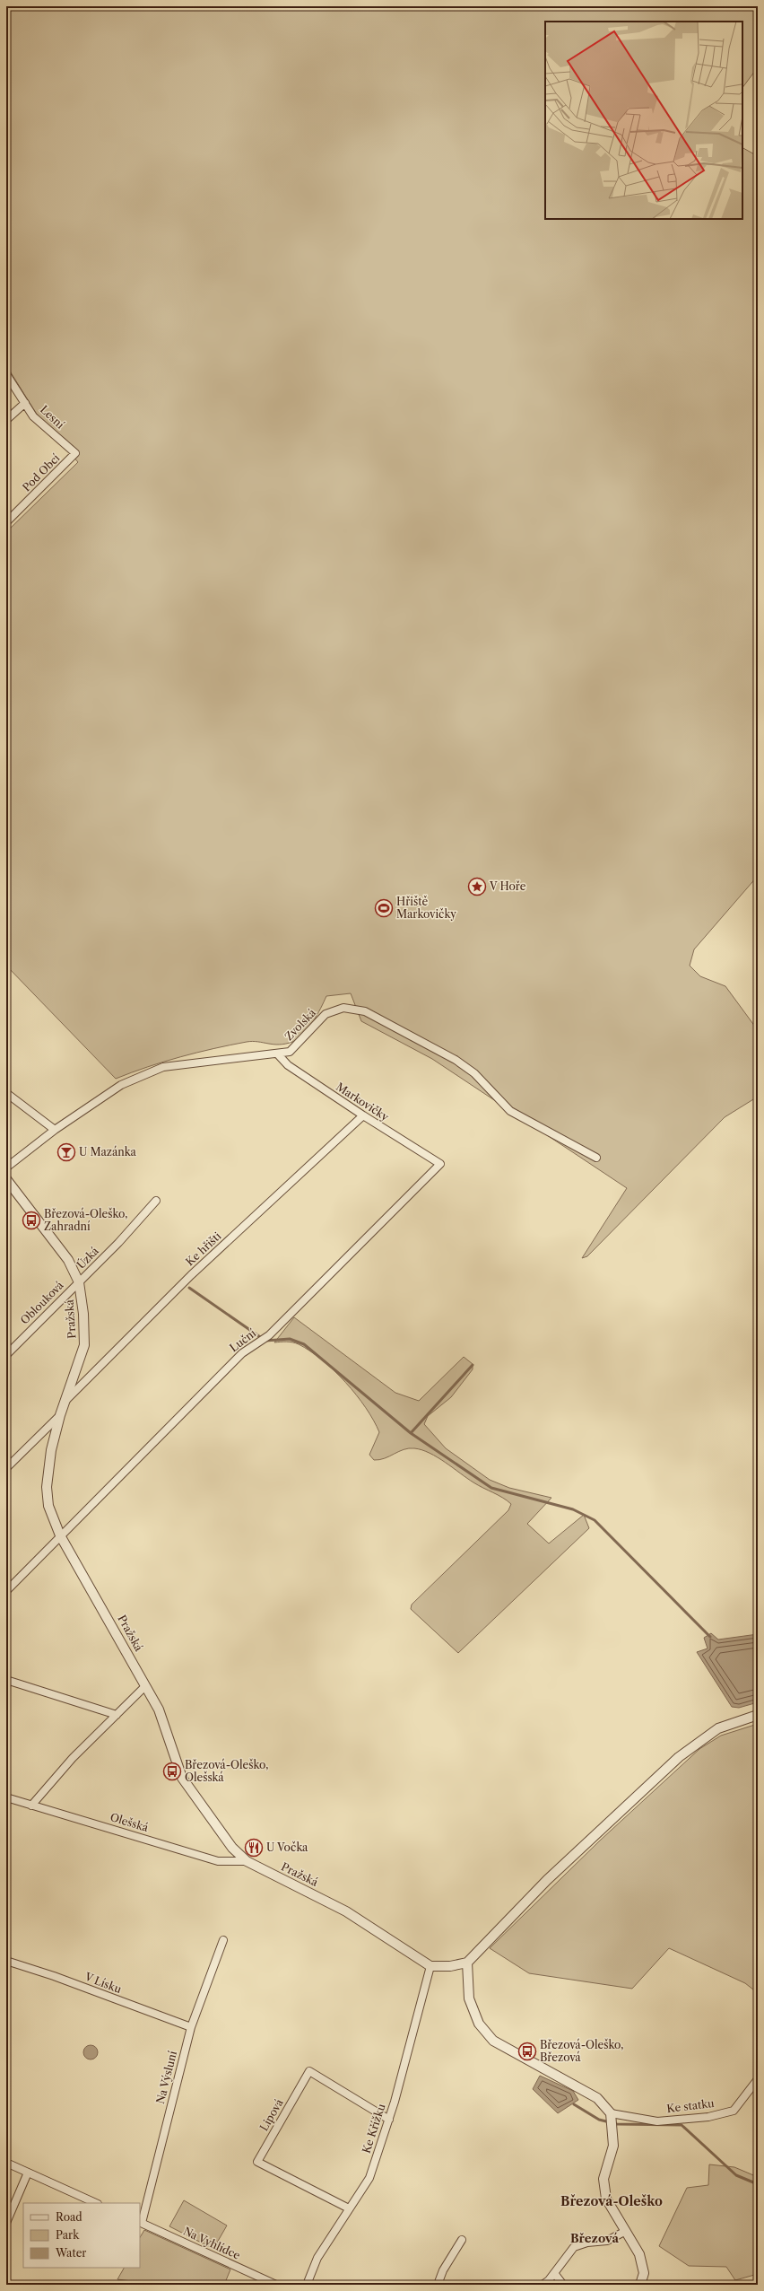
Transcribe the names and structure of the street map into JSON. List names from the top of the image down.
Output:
{
  "streets": {
    "street": [
      "Lesní",
      "Pod Obcí",
      "Zvolská",
      "Markovičky",
      "Ke hřišti",
      "Úzká",
      "Oblouková",
      "Pražská",
      "Luční",
      "Olešská",
      "V Lísku",
      "Na Výsluní",
      "Ke statku",
      "Lipová",
      "Ke Křížku",
      "Na Vyhlídce"
    ]
  },
  "crossings": [
    ["Lesní", "Pod Obcí"],
    ["Zvolská", "Markovičky"],
    ["Markovičky", "Ke hřišti"],
    ["Markovičky", "Luční"],
    ["Ke hřišti", "Pražská"],
    ["Úzká", "Oblouková"],
    ["Úzká", "Pražská"],
    ["Oblouková", "Pražská"],
    ["Pražská", "Luční"],
    ["Pražská", "Olešská"],
    ["Pražská", "Ke Křížku"],
    ["V Lísku", "Na Výsluní"],
    ["Na Výsluní", "Na Vyhlídce"],
    ["Lipová", "Ke Křížku"]
  ],
  "districts": ["Březová-Oleško", "Březová"],
  "places": {
    "place": ["V Hoře"],
    "sports": ["Hřiště Markovičky"],
    "bar": ["U Mazánka"],
    "bus stop": ["Březová-Oleško, Zahradní", "Březová-Oleško, Olešská", "Březová-Oleško, Březová"],
    "restaurant": ["U Vočka"]
  },
  "legend": ["Road", "Park", "Water"]
}
